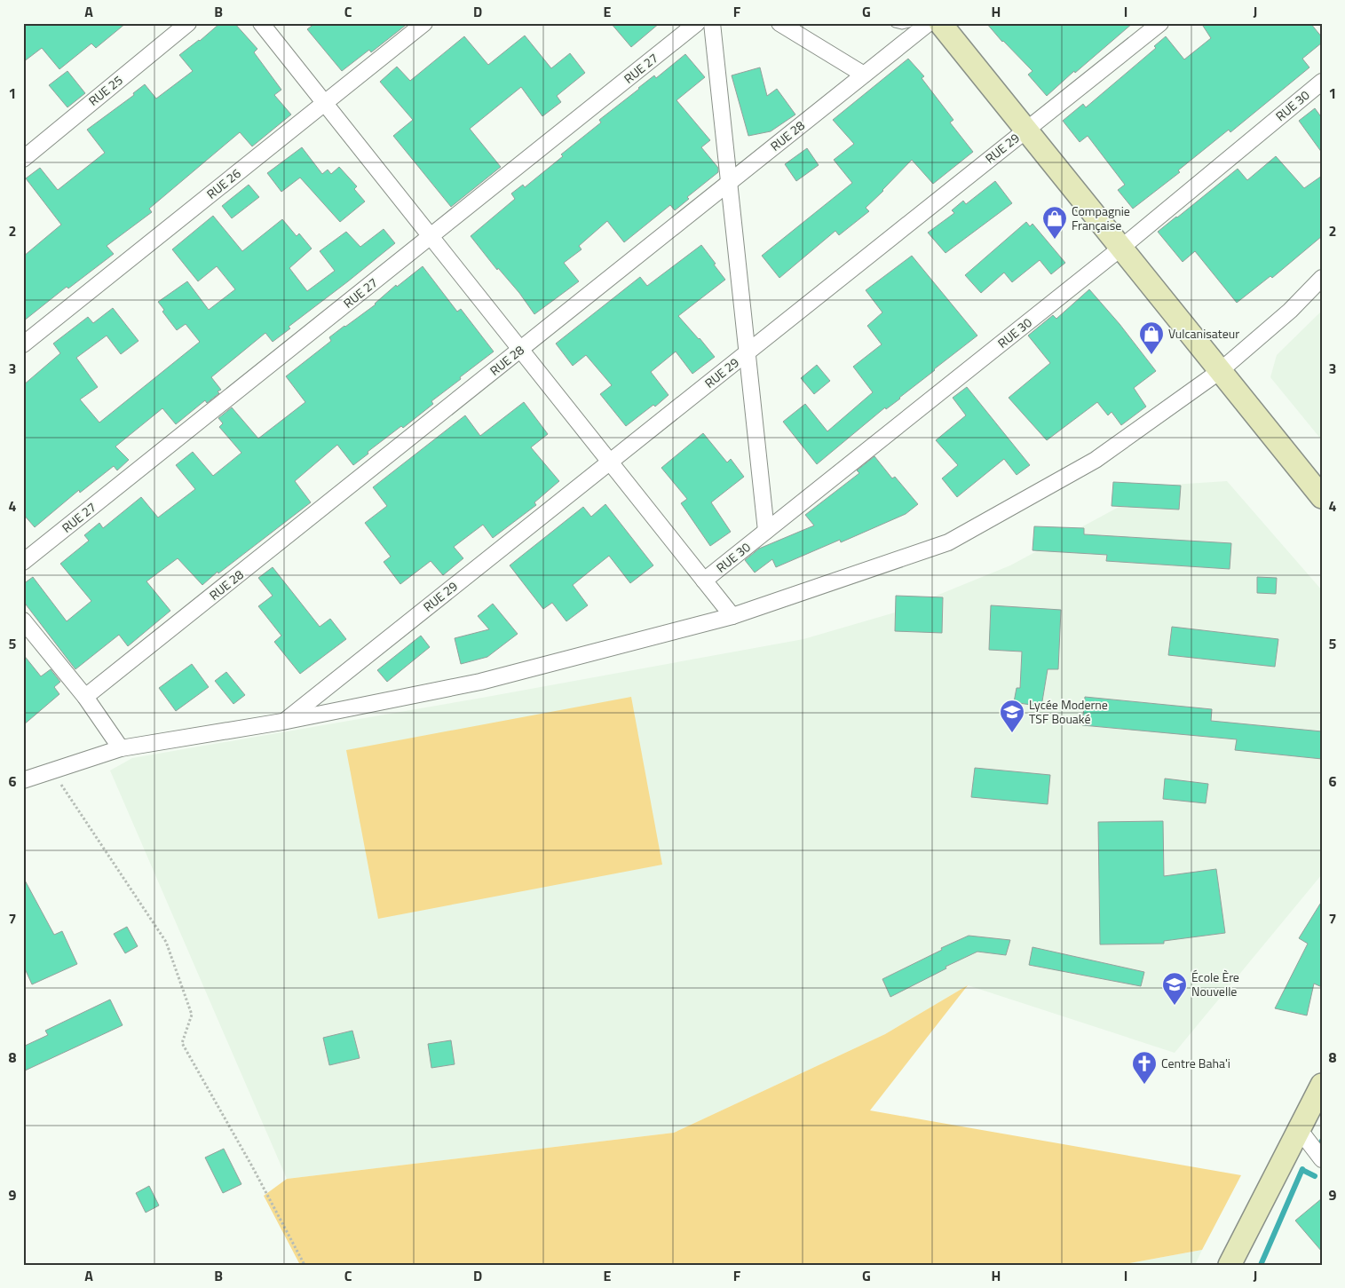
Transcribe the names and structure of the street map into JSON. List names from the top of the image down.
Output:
{
  "streets": {
    "street": [
      "RUE 27",
      "RUE 25",
      "RUE 30",
      "RUE 28",
      "RUE 29",
      "RUE 26"
    ]
  },
  "places": {
    "shop": ["Compagnie Française", "Vulcanisateur"],
    "school or university": ["Lycée Moderne TSF Bouaké", "École Ère Nouvelle"],
    "church": ["Centre Baha'i"]
  },
  "grid": {
    "columns": [
      "A",
      "B",
      "C",
      "D",
      "E",
      "F",
      "G",
      "H",
      "I",
      "J"
    ],
    "rows": [
      "1",
      "2",
      "3",
      "4",
      "5",
      "6",
      "7",
      "8",
      "9"
    ]
  }
}
